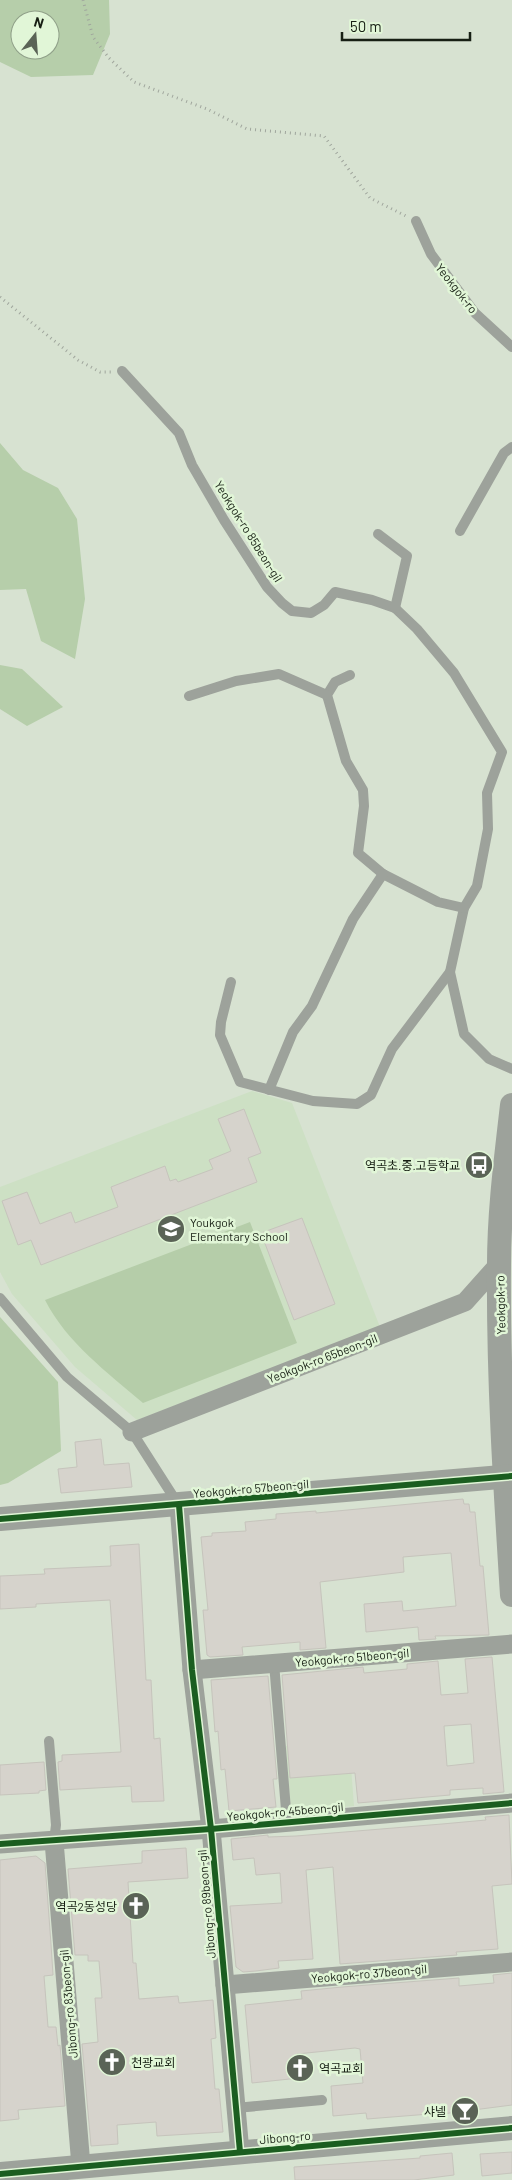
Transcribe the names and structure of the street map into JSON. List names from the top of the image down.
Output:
{
  "streets": {
    "street": [
      "Yeokgok-ro",
      "Yeokgok-ro 65beon-gil",
      "Yeokgok-ro 57beon-gil",
      "Yeokgok-ro 51beon-gil",
      "Yeokgok-ro 45beon-gil",
      "Jibong-ro 89beon-gil",
      "Yeokgok-ro 37beon-gil",
      "Jibong-ro 83beon-gil",
      "Jibong-ro"
    ],
    "lane": ["Yeokgok-ro 85beon-gil"]
  },
  "crossings": [
    ["Yeokgok-ro", "Yeokgok-ro 65beon-gil"],
    ["Yeokgok-ro", "Yeokgok-ro 57beon-gil"],
    ["Yeokgok-ro 65beon-gil", "Yeokgok-ro 57beon-gil"],
    ["Yeokgok-ro 57beon-gil", "Jibong-ro 89beon-gil"],
    ["Yeokgok-ro 51beon-gil", "Yeokgok-ro 45beon-gil"],
    ["Yeokgok-ro 51beon-gil", "Jibong-ro 89beon-gil"],
    ["Yeokgok-ro 45beon-gil", "Jibong-ro 89beon-gil"],
    ["Yeokgok-ro 45beon-gil", "Jibong-ro 83beon-gil"],
    ["Jibong-ro 89beon-gil", "Yeokgok-ro 37beon-gil"],
    ["Jibong-ro 89beon-gil", "Jibong-ro"],
    ["Jibong-ro 83beon-gil", "Jibong-ro"]
  ],
  "places": {
    "bus stop": ["역곡초.중.고등학교"],
    "school or university": ["Youkgok Elementary School"],
    "church": ["역곡2동성당", "천광교회", "역곡교회"],
    "bar": ["샤넬"]
  },
  "scale_bar": "50 m",
  "north": "top"
}
